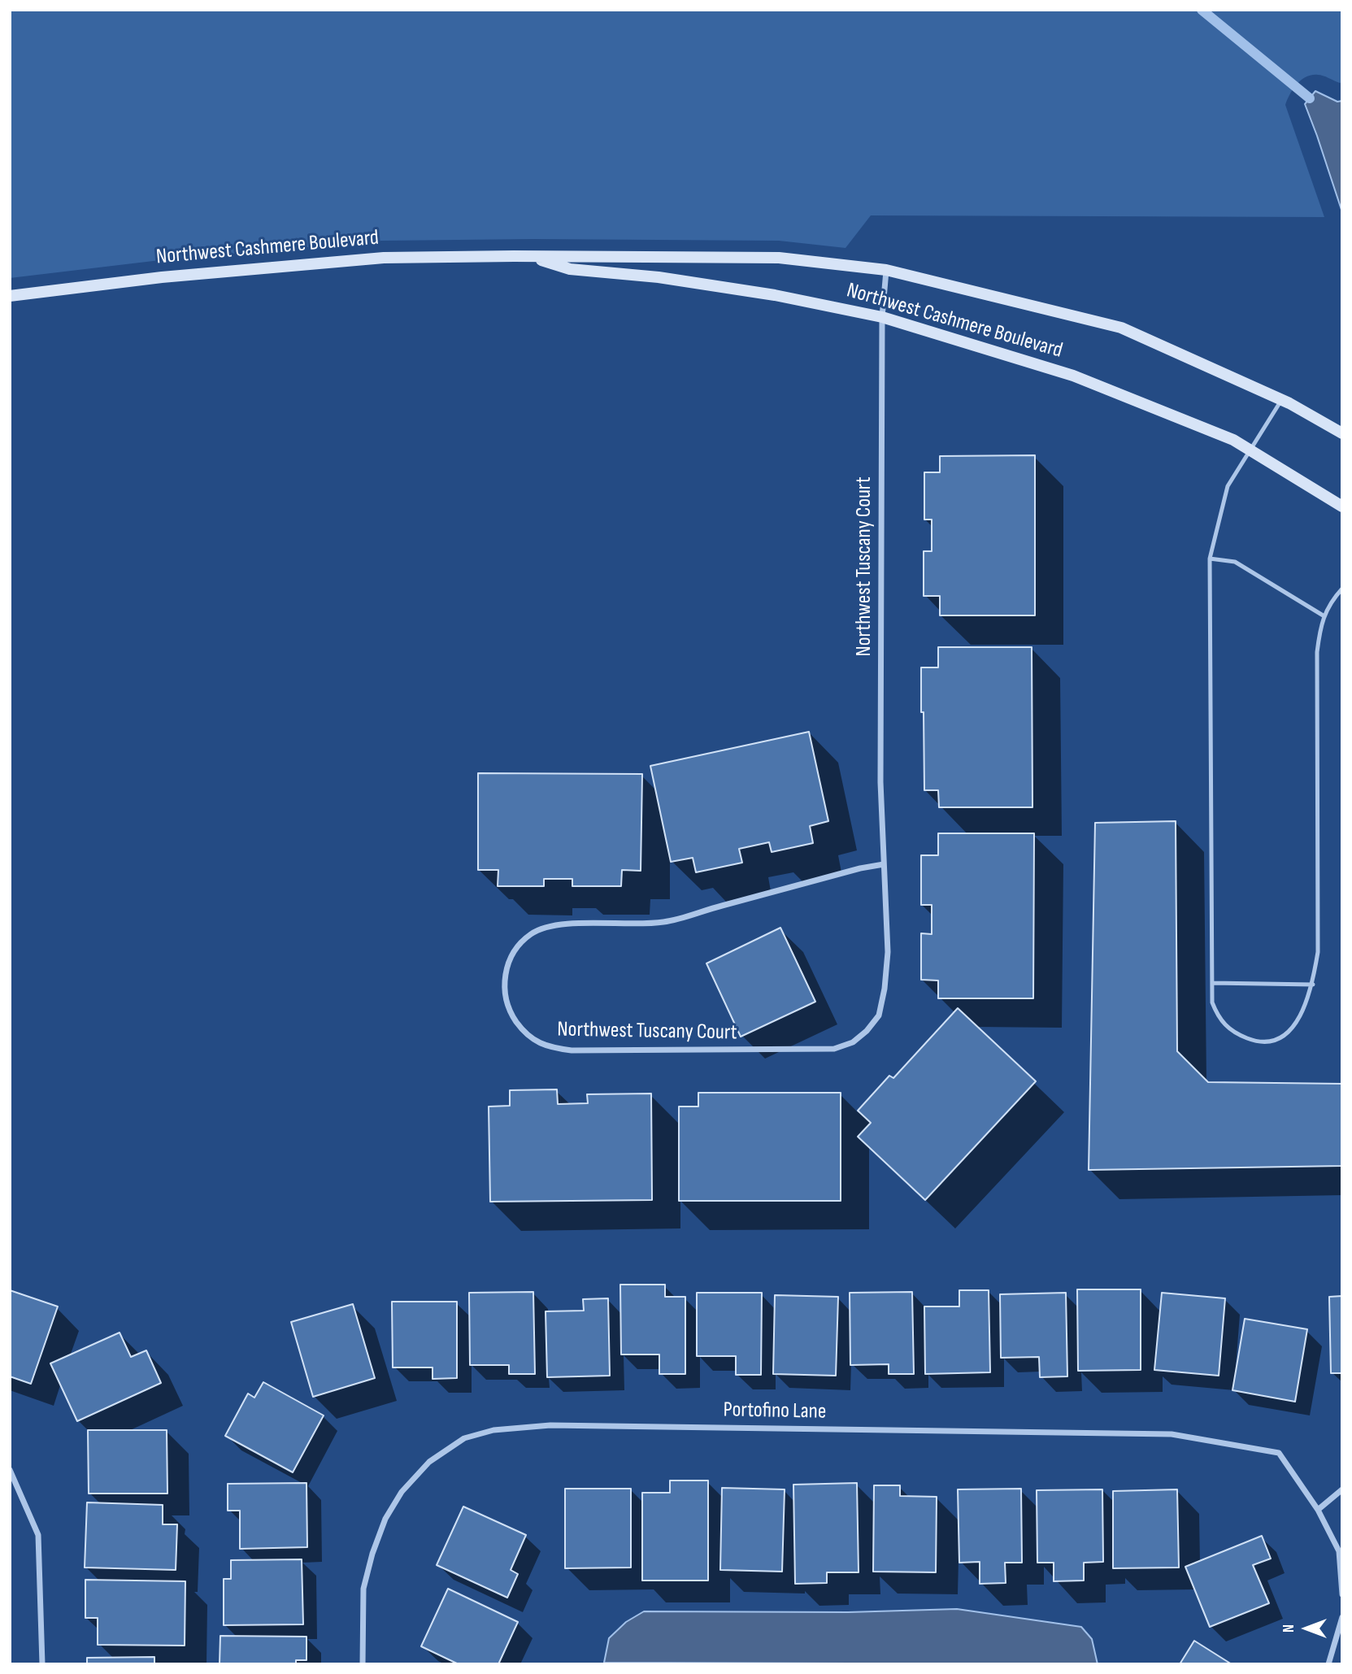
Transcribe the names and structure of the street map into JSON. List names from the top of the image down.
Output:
{
  "streets": {
    "street": ["Northwest Cashmere Boulevard", "Northwest Tuscany Court", "Portofino Lane"]
  },
  "crossings": [
    ["Northwest Cashmere Boulevard", "Northwest Tuscany Court"]
  ],
  "north": "left"
}
